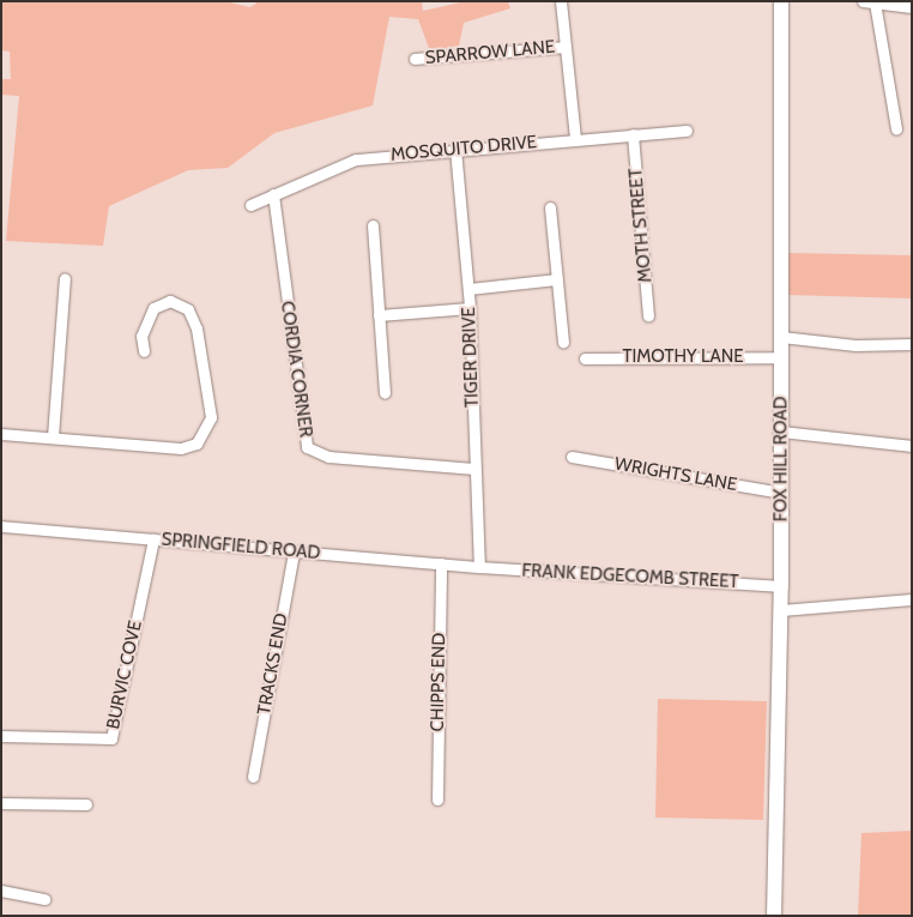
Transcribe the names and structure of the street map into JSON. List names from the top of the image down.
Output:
{
  "streets": {
    "main road": ["FOX HILL ROAD"],
    "street": [
      "SPARROW LANE",
      "MOSQUITO DRIVE",
      "MOTH STREET",
      "TIGER DRIVE",
      "TIMOTHY LANE",
      "CORDIA CORNER",
      "WRIGHTS LANE",
      "SPRINGFIELD ROAD",
      "FRANK EDGECOMB STREET",
      "TRACKS END",
      "BURVIC COVE",
      "CHIPPS END"
    ]
  },
  "crossings": [
    ["MOSQUITO DRIVE", "MOTH STREET"],
    ["MOSQUITO DRIVE", "TIGER DRIVE"],
    ["MOSQUITO DRIVE", "CORDIA CORNER"],
    ["TIGER DRIVE", "CORDIA CORNER"],
    ["TIGER DRIVE", "SPRINGFIELD ROAD"],
    ["TIGER DRIVE", "FRANK EDGECOMB STREET"],
    ["TIMOTHY LANE", "FOX HILL ROAD"],
    ["FOX HILL ROAD", "WRIGHTS LANE"],
    ["FOX HILL ROAD", "FRANK EDGECOMB STREET"],
    ["SPRINGFIELD ROAD", "FRANK EDGECOMB STREET"],
    ["SPRINGFIELD ROAD", "TRACKS END"],
    ["SPRINGFIELD ROAD", "BURVIC COVE"],
    ["SPRINGFIELD ROAD", "CHIPPS END"]
  ]
}
